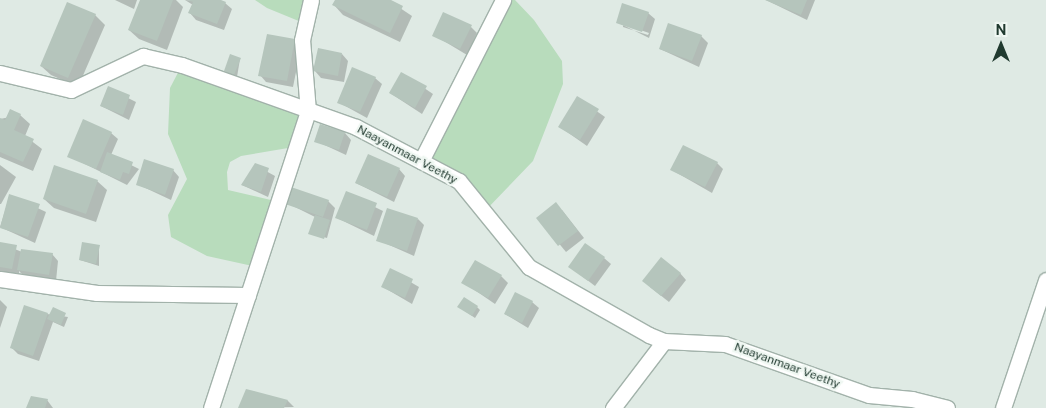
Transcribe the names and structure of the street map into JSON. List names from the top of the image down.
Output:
{
  "streets": {
    "street": ["Naayanmaar Veethy"]
  },
  "north": "top"
}
